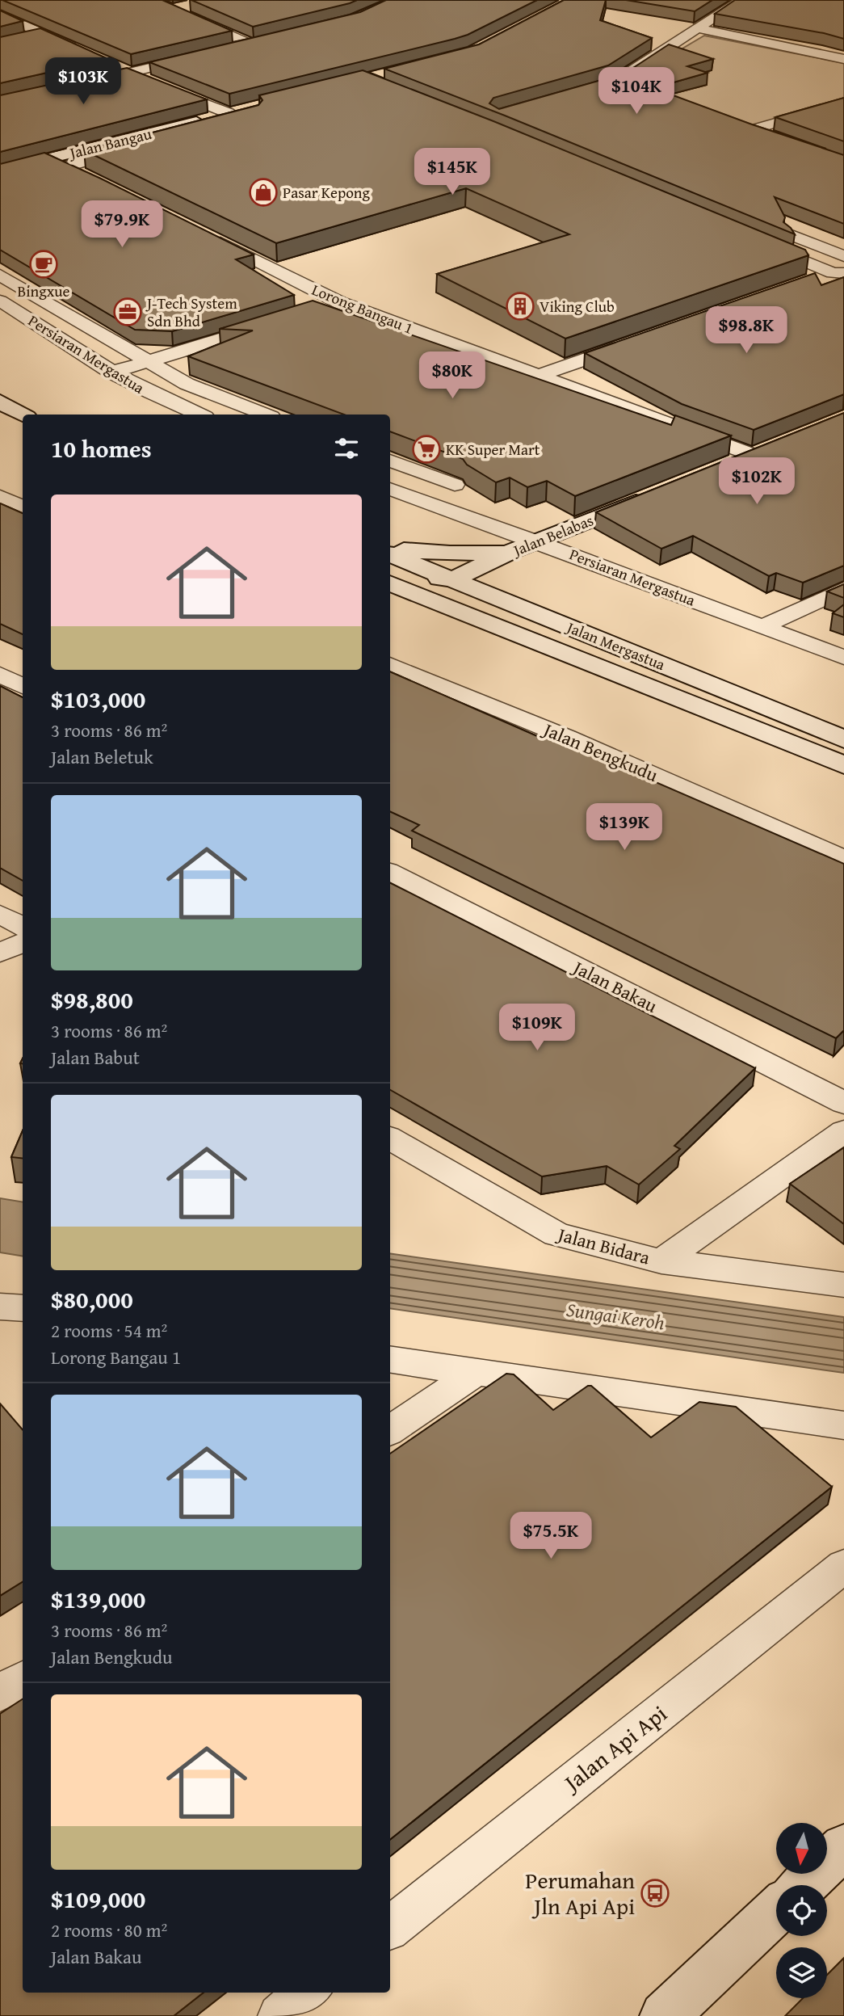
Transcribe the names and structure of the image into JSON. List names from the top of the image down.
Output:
{
  "streets": {
    "main road": ["Jalan Bangau", "Jalan Belabas", "Jalan Mergastua"],
    "street": [
      "Lorong Bangau 1",
      "Persiaran Mergastua",
      "Jalan Bengkudu",
      "Jalan Bakau",
      "Jalan Bidara",
      "Jalan Api Api"
    ]
  },
  "crossings": [
    ["Persiaran Mergastua", "Jalan Belabas"],
    ["Jalan Belabas", "Jalan Mergastua"]
  ],
  "water": ["Sungai Keroh"],
  "places": {
    "shop": ["Pasar Kepong"],
    "cafe": ["Bingxue"],
    "building": ["Viking Club"],
    "office": ["J-Tech System Sdn Bhd"],
    "supermarket": ["KK Super Mart"],
    "bus stop": ["Perumahan Jln Api Api"]
  },
  "north": "bottom",
  "page": {
    "price": [
      "$103K",
      "$104K",
      "$145K",
      "$79.9K",
      "$98.8K",
      "$80K",
      "$102K",
      "$139K",
      "$109K",
      "$75.5K"
    ],
    "heading": "10 homes",
    "list": [
      {
        "name": "$103,000",
        "note": "3 rooms · 86 m² · Jalan Beletuk"
      },
      {
        "name": "$98,800",
        "note": "3 rooms · 86 m² · Jalan Babut"
      },
      {
        "name": "$80,000",
        "note": "2 rooms · 54 m² · Lorong Bangau 1"
      },
      {
        "name": "$139,000",
        "note": "3 rooms · 86 m² · Jalan Bengkudu"
      },
      {
        "name": "$109,000",
        "note": "2 rooms · 80 m² · Jalan Bakau"
      }
    ]
  }
}
